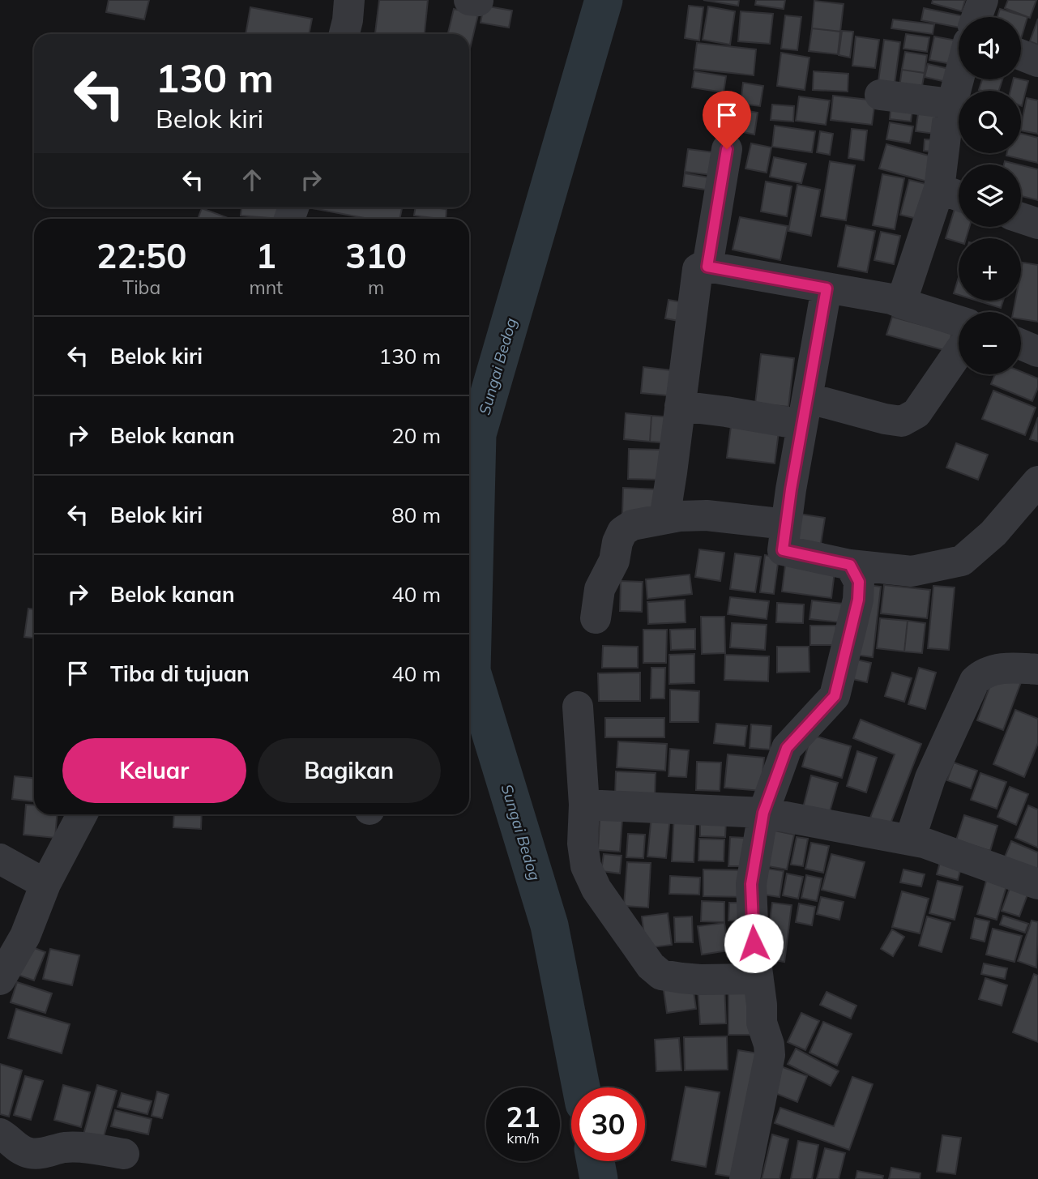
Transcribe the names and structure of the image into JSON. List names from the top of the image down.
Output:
{
  "water": ["Sungai Bedog"],
  "page": {
    "map_buttons": ["+", "−"],
    "turn": ["130 m", "Belok kiri"],
    "eta": [
      "22:50",
      "Tiba",
      "1",
      "mnt",
      "310",
      "m"
    ],
    "list": [
      {
        "name": "Belok kiri",
        "value": "130 m"
      },
      {
        "name": "Belok kanan",
        "value": "20 m"
      },
      {
        "name": "Belok kiri",
        "value": "80 m"
      },
      {
        "name": "Belok kanan",
        "value": "40 m"
      },
      {
        "name": "Tiba di tujuan",
        "value": "40 m"
      }
    ],
    "buttons": ["Keluar", "Bagikan"],
    "speed": "21 km/h",
    "limit": "30"
  }
}
